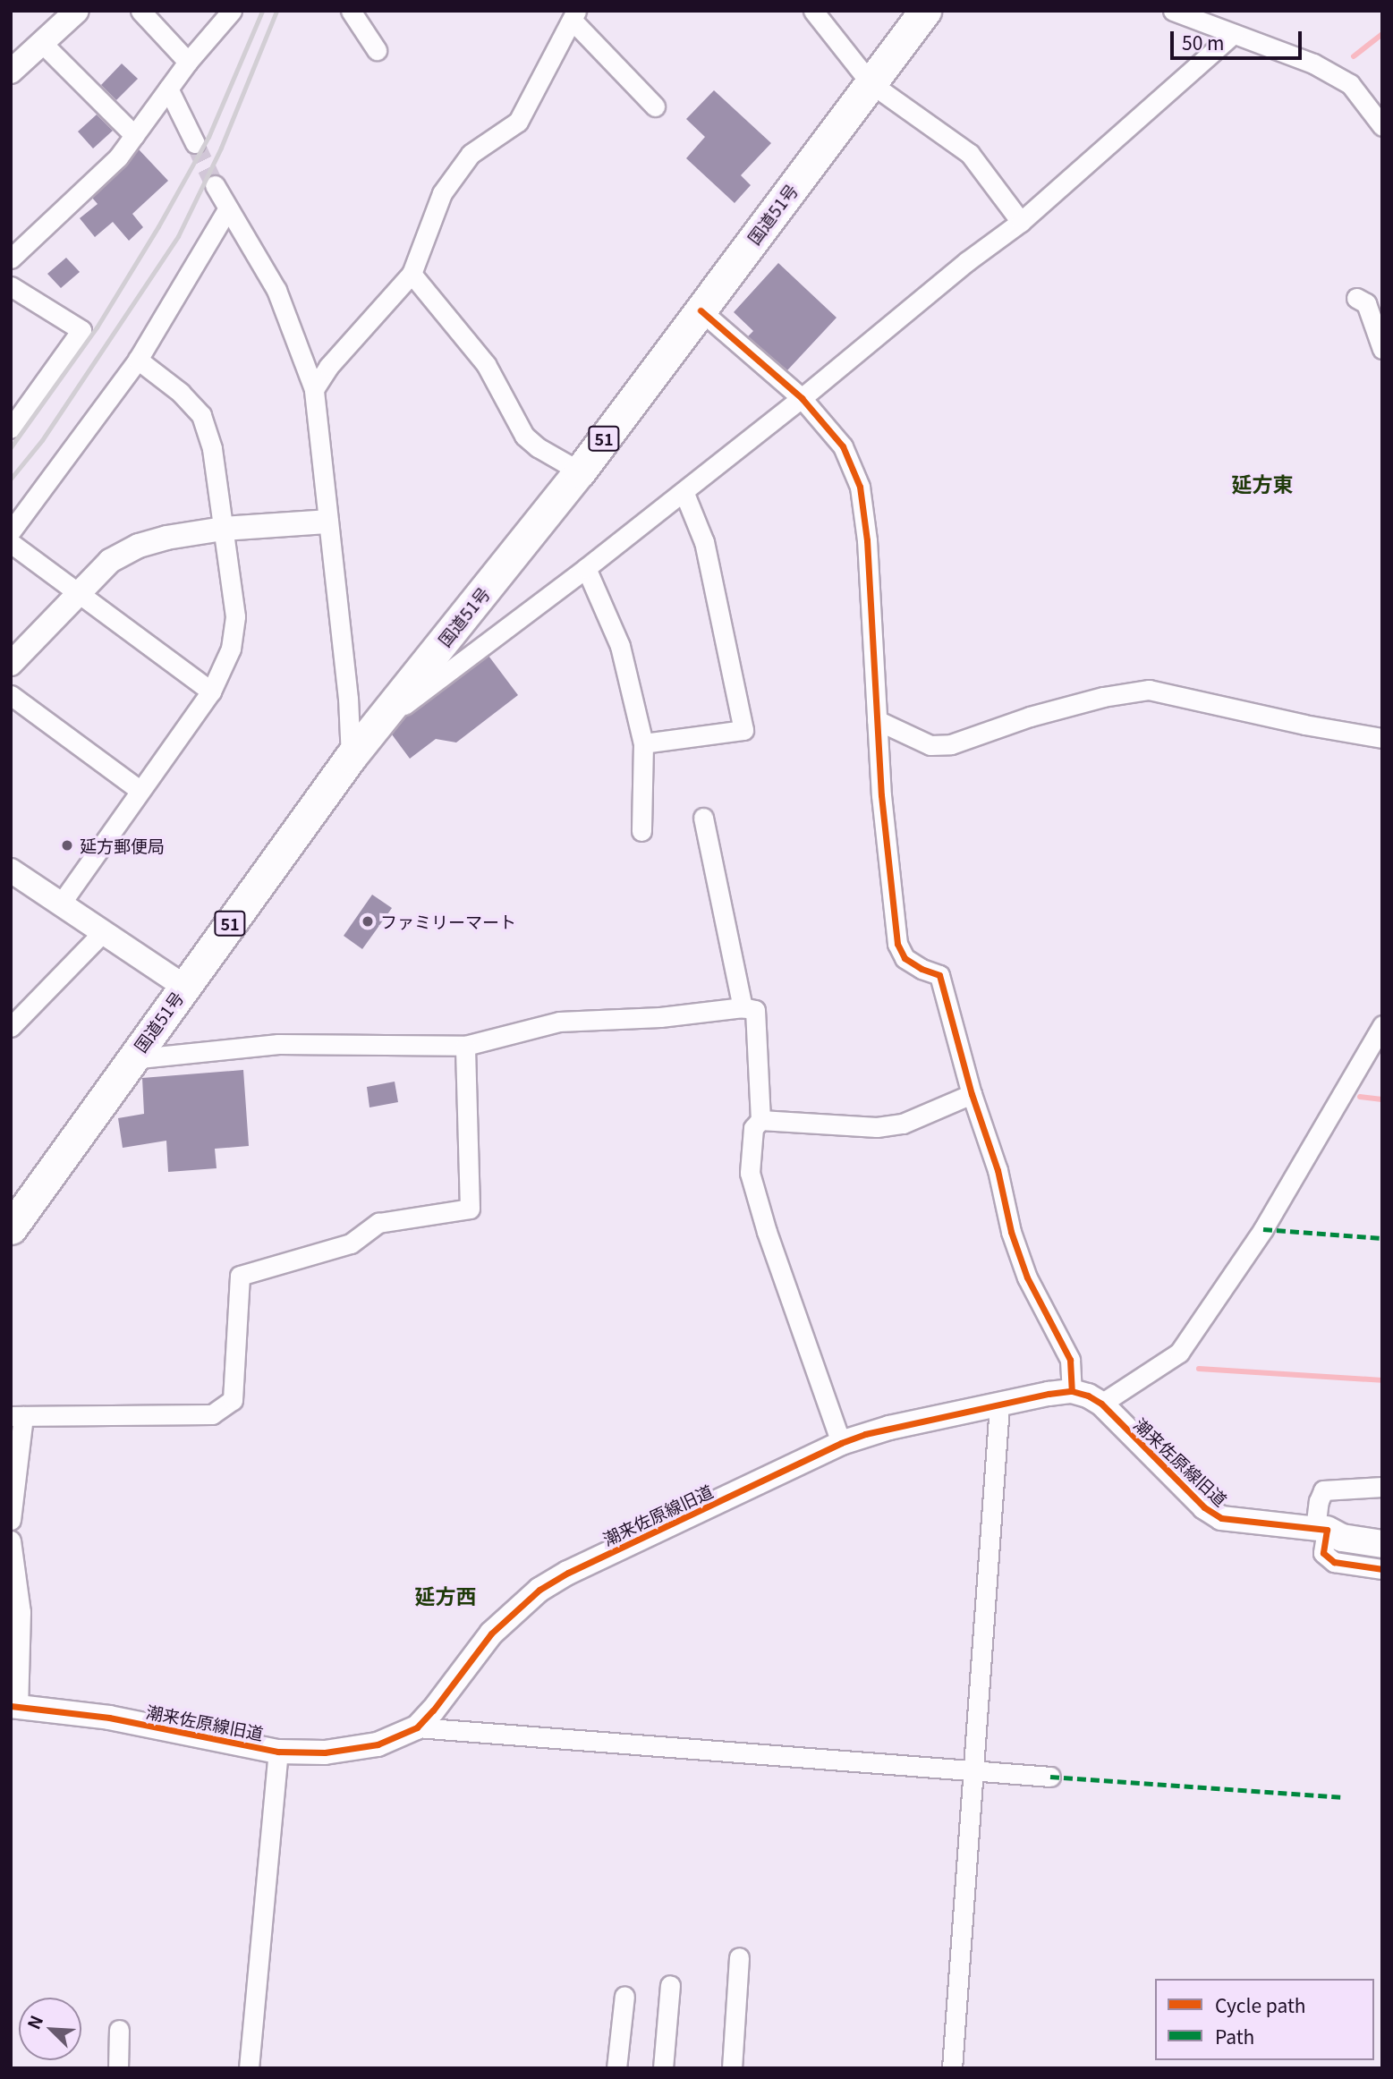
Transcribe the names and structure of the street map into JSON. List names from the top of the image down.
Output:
{
  "streets": {
    "highway": ["国道51号", "51"],
    "street": ["潮来佐原線旧道"]
  },
  "districts": ["延方東", "延方西"],
  "places": ["延方郵便局", "ファミリーマート"],
  "legend": ["Cycle path", "Path"],
  "scale_bar": "50 m",
  "north": "top left"
}
